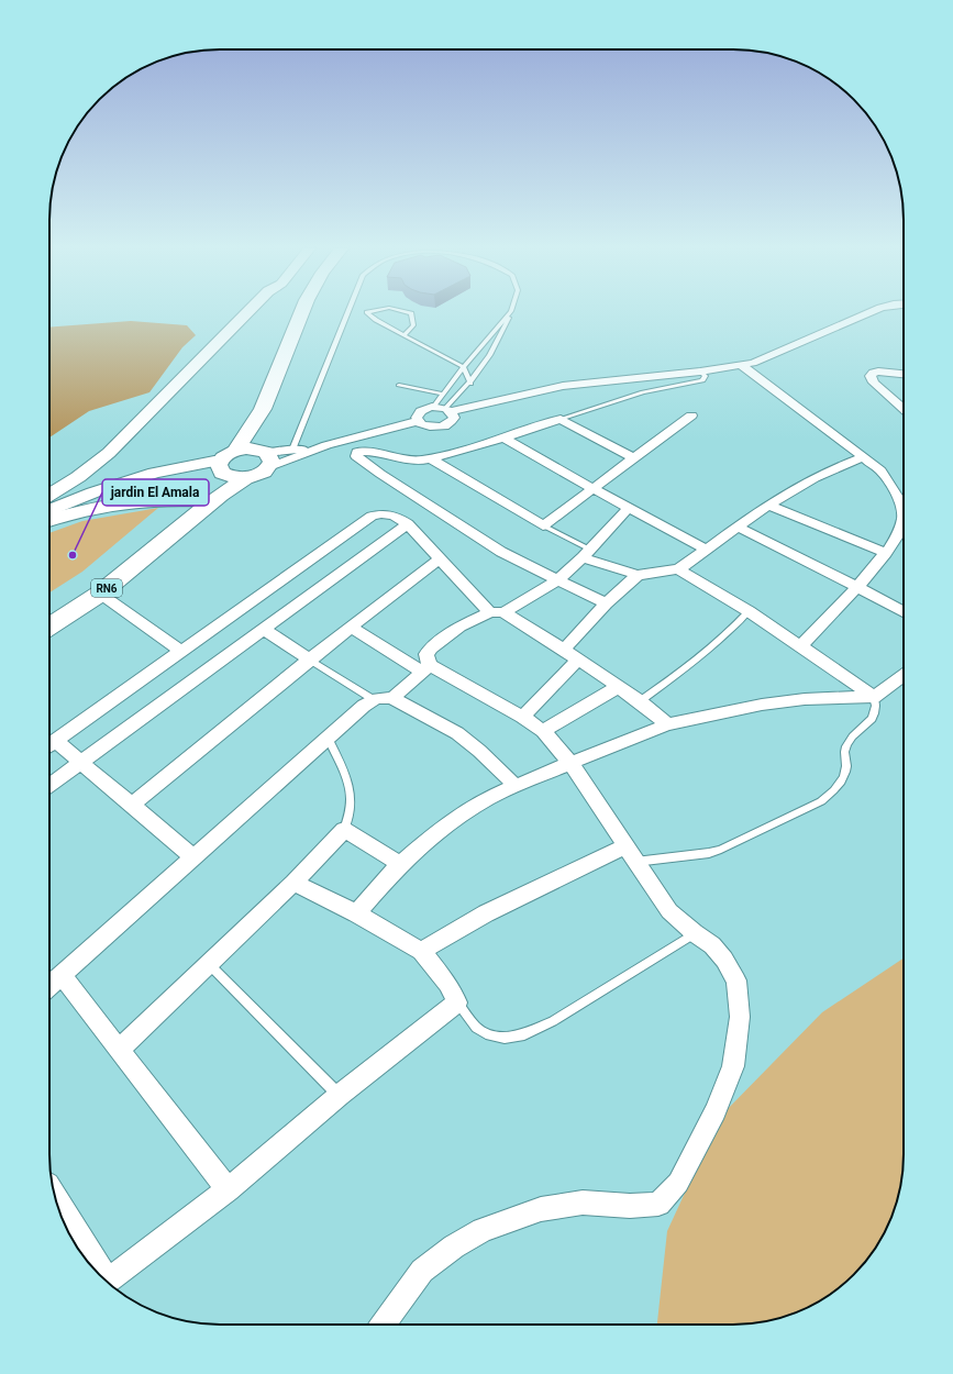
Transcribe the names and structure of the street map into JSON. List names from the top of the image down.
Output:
{
  "streets": {
    "main road": ["RN6"]
  },
  "places": ["jardin El Amala"]
}
